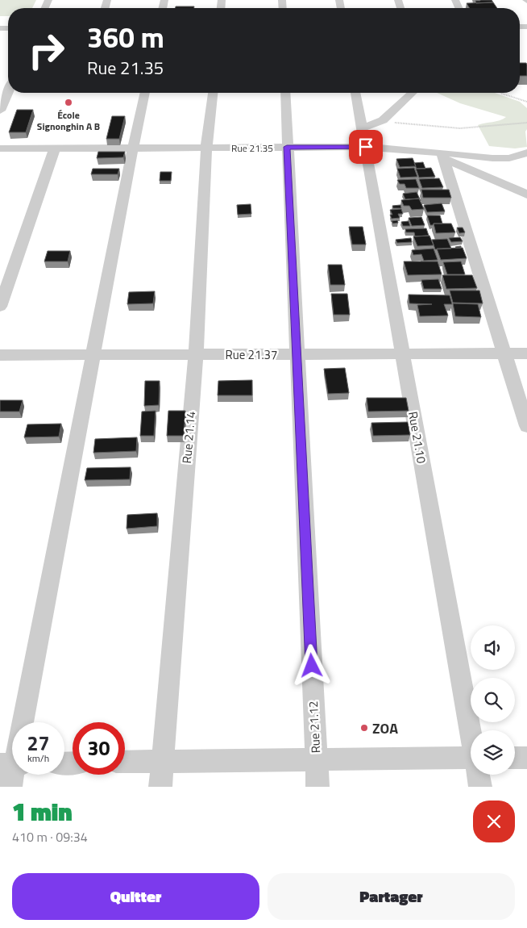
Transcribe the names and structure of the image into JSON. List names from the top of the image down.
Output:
{
  "streets": {
    "street": [
      "Rue 21.35",
      "Rue 21.37",
      "Rue 21.14",
      "Rue 21.10",
      "Rue 21.12"
    ]
  },
  "crossings": [
    ["Rue 21.35", "Rue 21.14"],
    ["Rue 21.35", "Rue 21.10"],
    ["Rue 21.35", "Rue 21.12"],
    ["Rue 21.37", "Rue 21.14"],
    ["Rue 21.37", "Rue 21.10"],
    ["Rue 21.37", "Rue 21.12"]
  ],
  "places": ["École Signonghin A B", "ZOA"],
  "page": {
    "turn": ["360 m", "Rue 21.35"],
    "speed": "27 km/h",
    "limit": "30",
    "heading": ["1 min", "410 m · 09:34"],
    "buttons": ["Quitter", "Partager"]
  }
}
